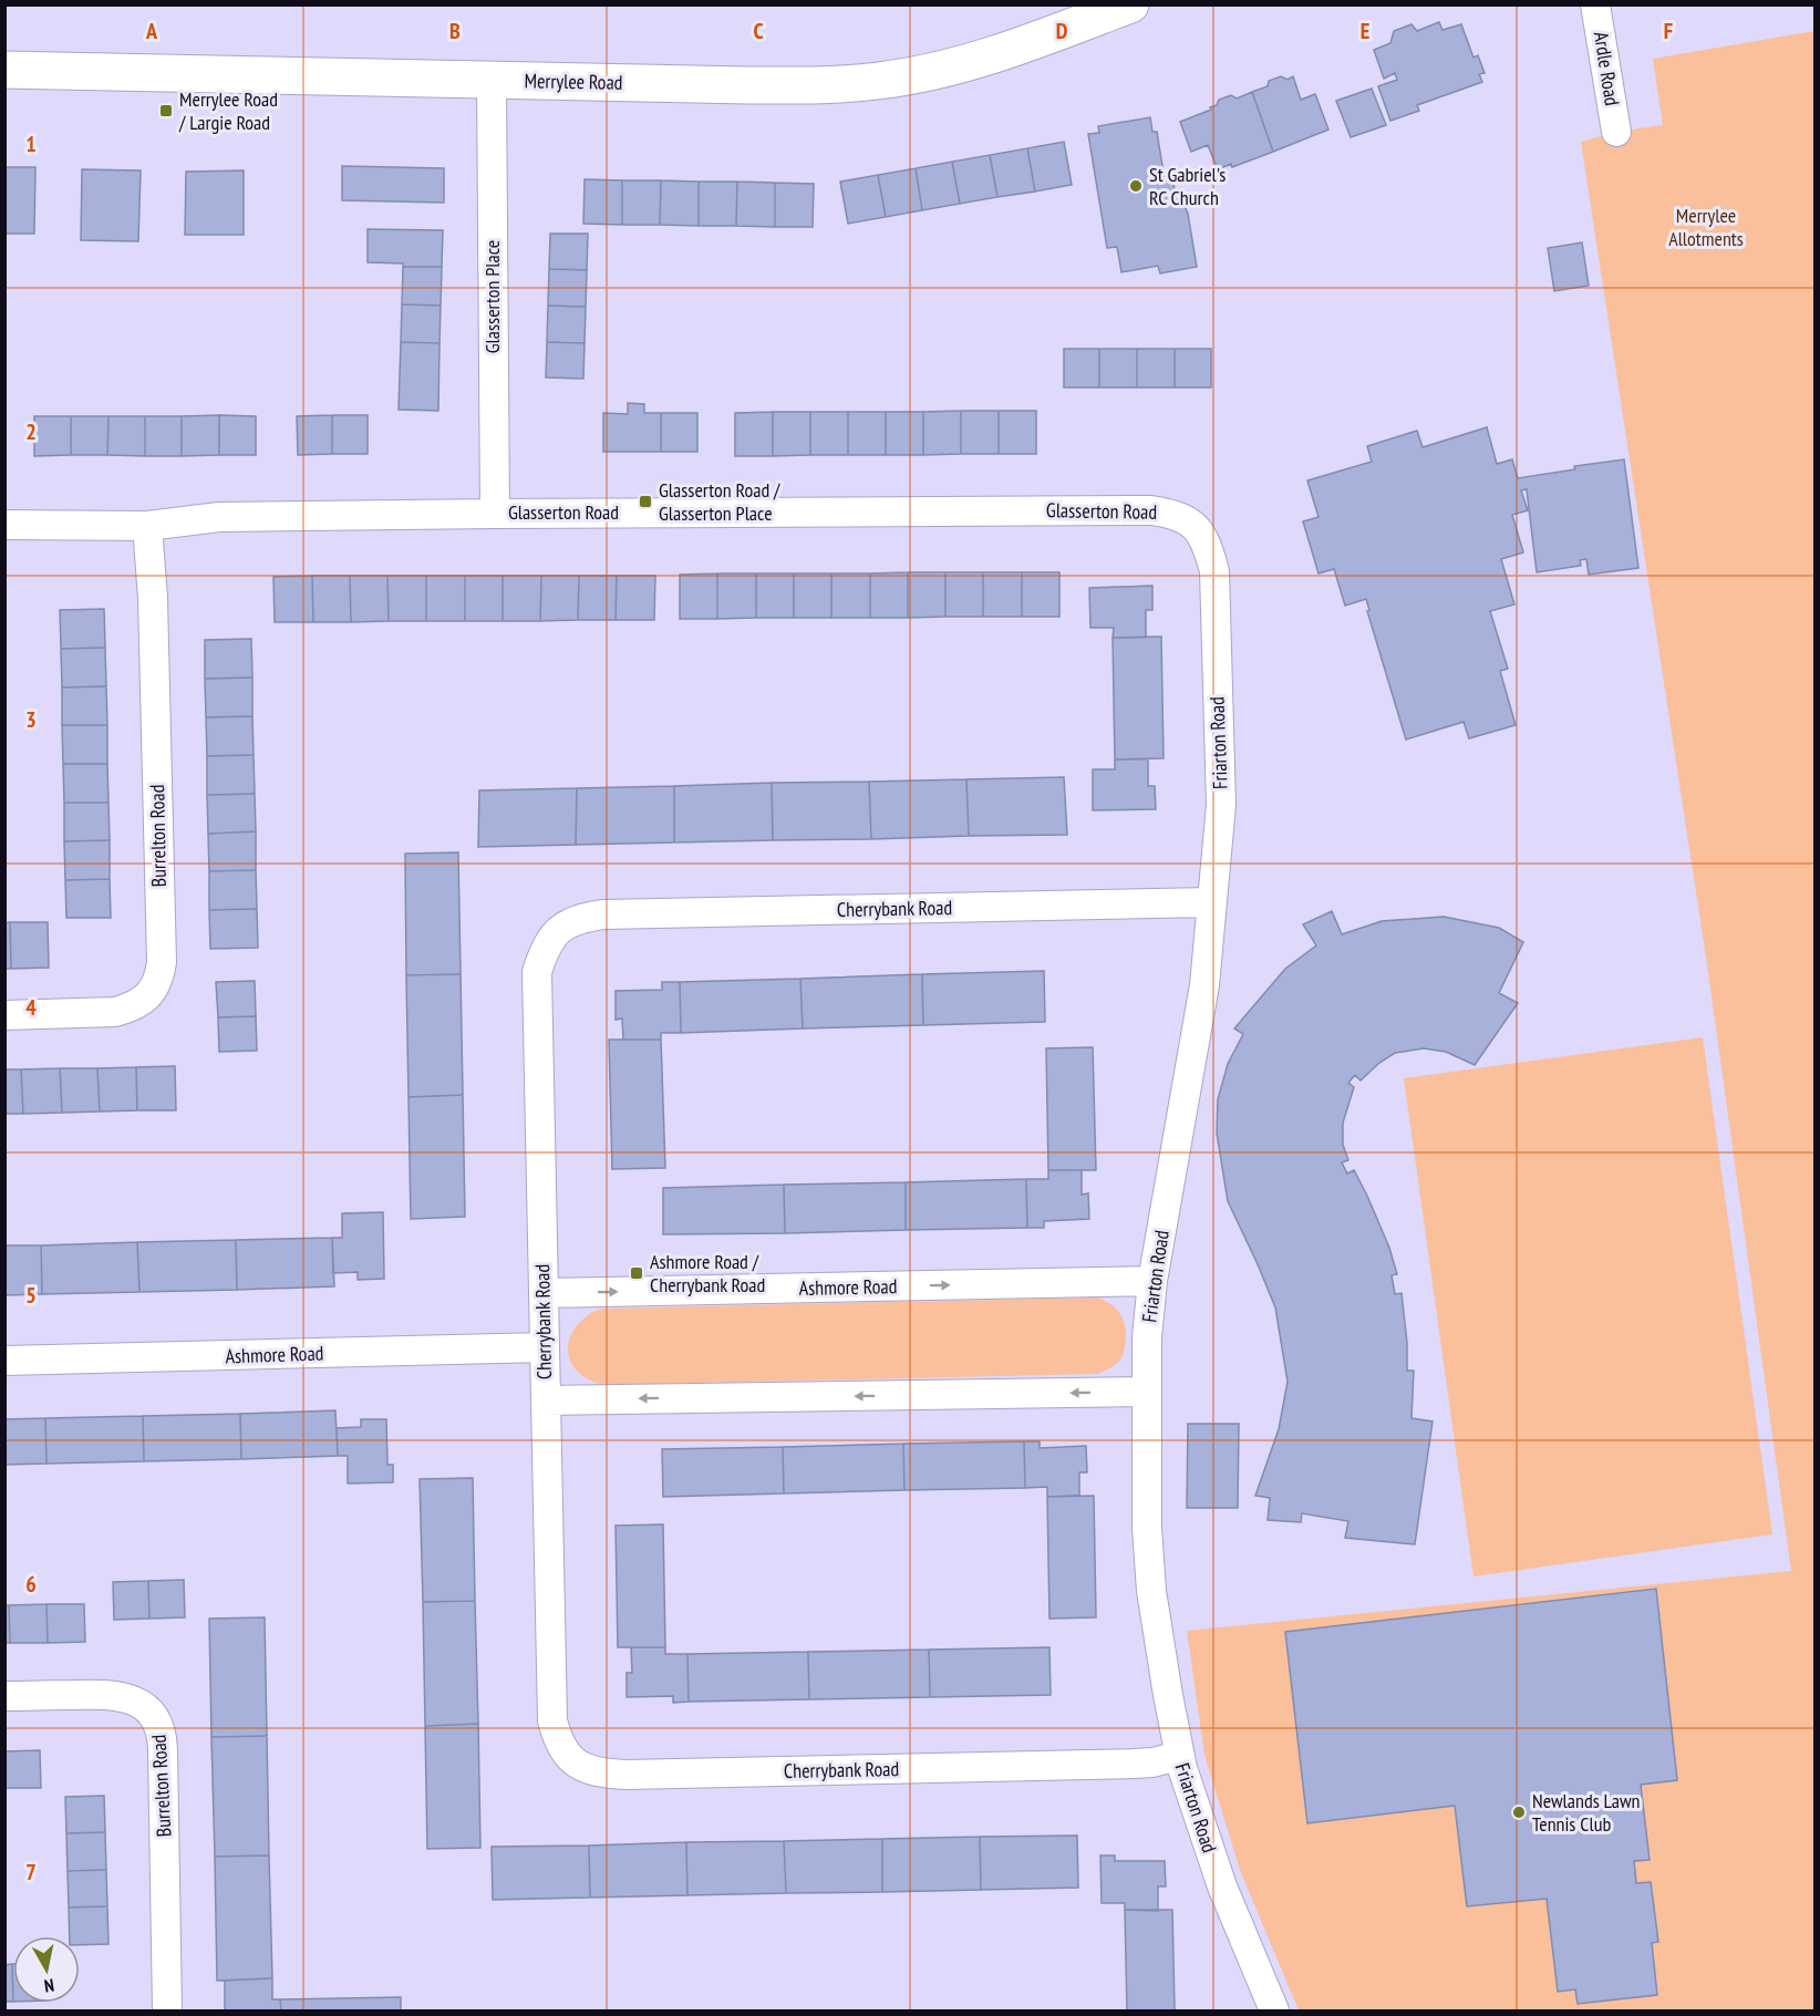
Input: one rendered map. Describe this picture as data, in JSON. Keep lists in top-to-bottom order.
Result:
{
  "streets": {
    "main road": ["Merrylee Road"],
    "street": [
      "Ardle Road",
      "Glasserton Place",
      "Glasserton Road",
      "Friarton Road",
      "Burrelton Road",
      "Cherrybank Road",
      "Ashmore Road"
    ]
  },
  "crossings": [
    ["Merrylee Road", "Glasserton Place"],
    ["Glasserton Place", "Glasserton Road"],
    ["Glasserton Road", "Friarton Road"],
    ["Glasserton Road", "Burrelton Road"],
    ["Friarton Road", "Cherrybank Road"],
    ["Friarton Road", "Ashmore Road"],
    ["Cherrybank Road", "Ashmore Road"]
  ],
  "parks": ["Merrylee Allotments"],
  "places": {
    "transit": ["Merrylee Road / Largie Road", "Glasserton Road / Glasserton Place", "Ashmore Road / Cherrybank Road"],
    "other": ["St Gabriel's RC Church", "Newlands Lawn Tennis Club"]
  },
  "north": "bottom",
  "grid": {
    "columns": [
      "A",
      "B",
      "C",
      "D",
      "E",
      "F"
    ],
    "rows": [
      "1",
      "2",
      "3",
      "4",
      "5",
      "6",
      "7"
    ]
  }
}
